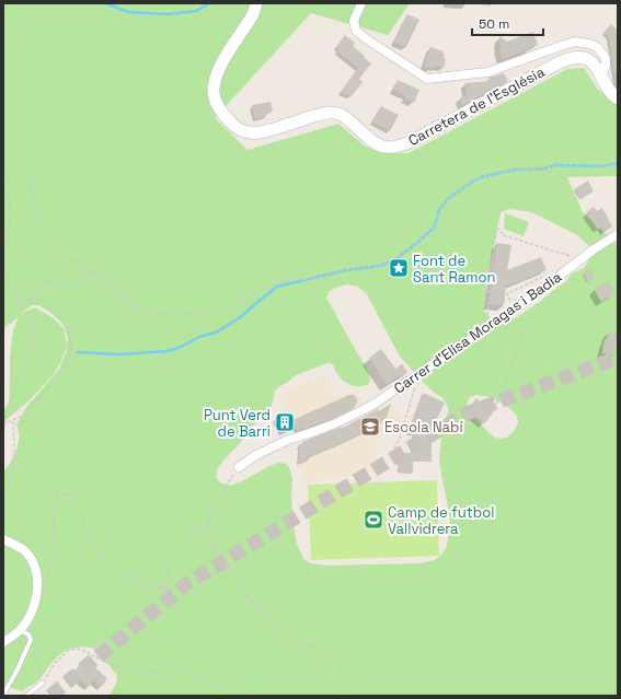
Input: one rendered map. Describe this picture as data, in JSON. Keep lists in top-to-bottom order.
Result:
{
  "streets": {
    "main road": ["Carretera de l'Església"],
    "street": ["Carrer d'Elisa Moragas i Badia"]
  },
  "places": {
    "place": ["Font de Sant Ramon"],
    "building": ["Punt Verd de Barri"],
    "school or university": ["Escola Nabí"],
    "sports": ["Camp de futbol Vallvidrera"]
  },
  "scale_bar": "50 m"
}
